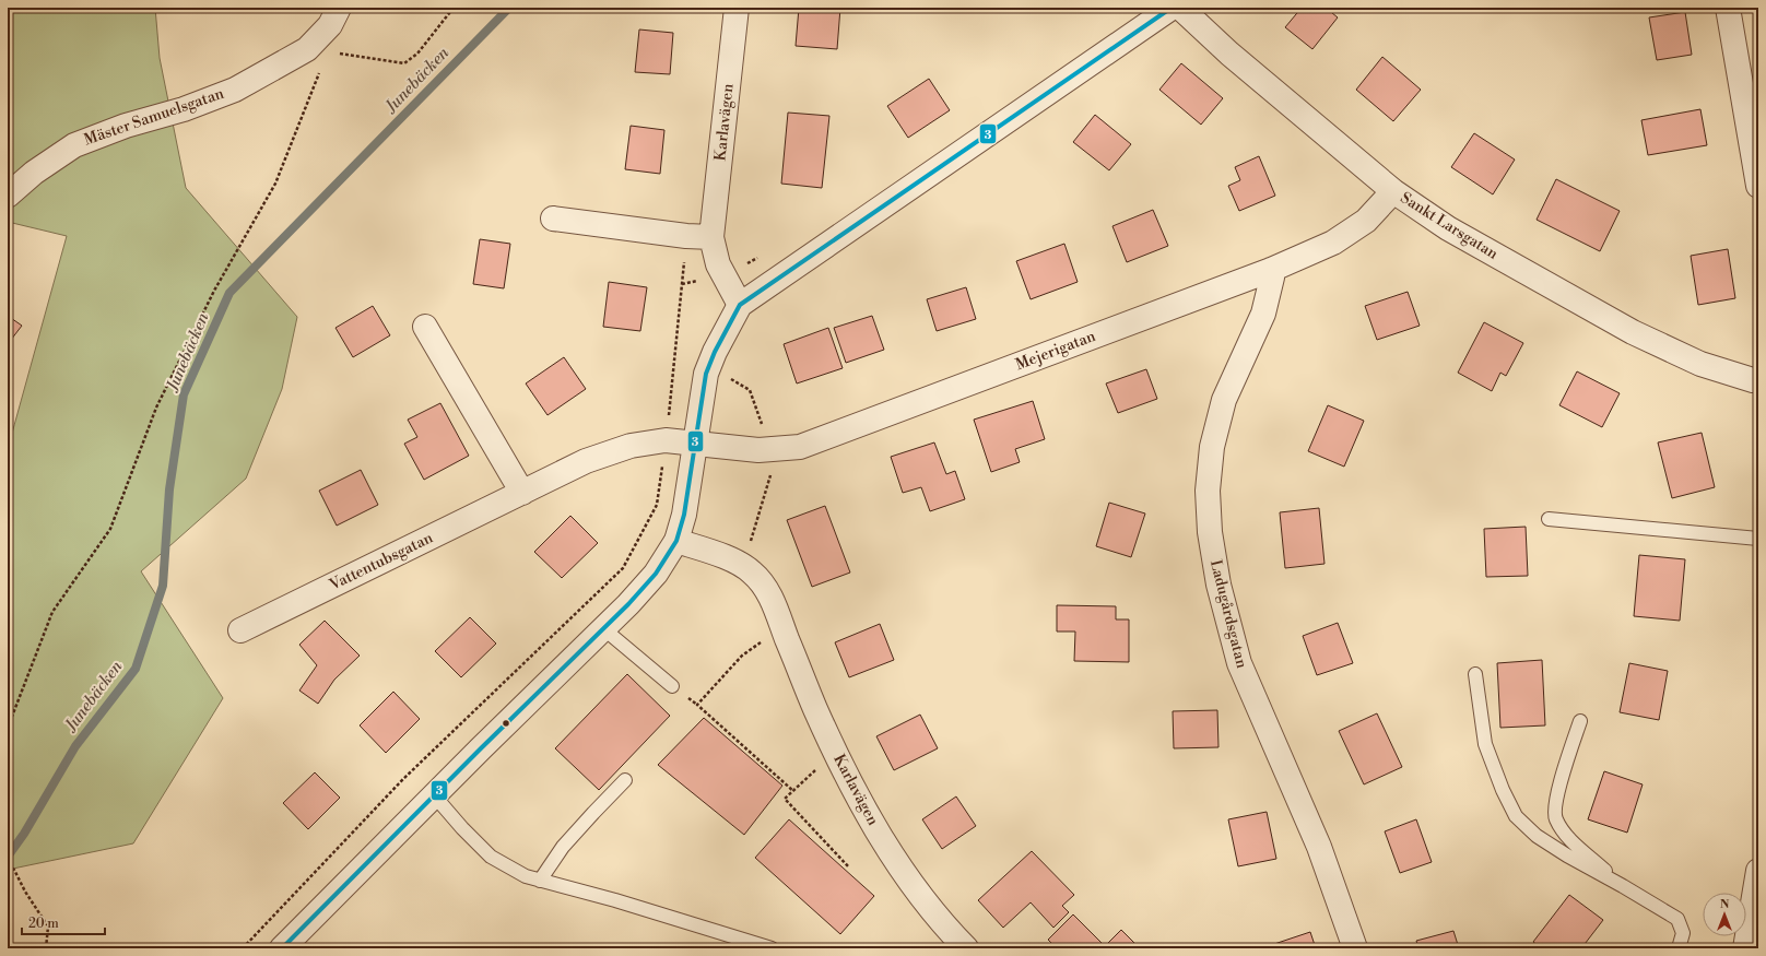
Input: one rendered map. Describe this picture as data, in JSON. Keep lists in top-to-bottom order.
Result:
{
  "streets": {
    "street": [
      "Mäster Samuelsgatan",
      "Karlavägen",
      "Sankt Larsgatan",
      "Mejerigatan",
      "Vattentubsgatan",
      "Ladugårdsgatan"
    ]
  },
  "crossings": [
    ["Sankt Larsgatan", "Mejerigatan"],
    ["Mejerigatan", "Vattentubsgatan"],
    ["Mejerigatan", "Ladugårdsgatan"]
  ],
  "water": ["Junebäcken"],
  "lines": ["transit line 3"],
  "scale_bar": "20 m",
  "north": "top"
}
